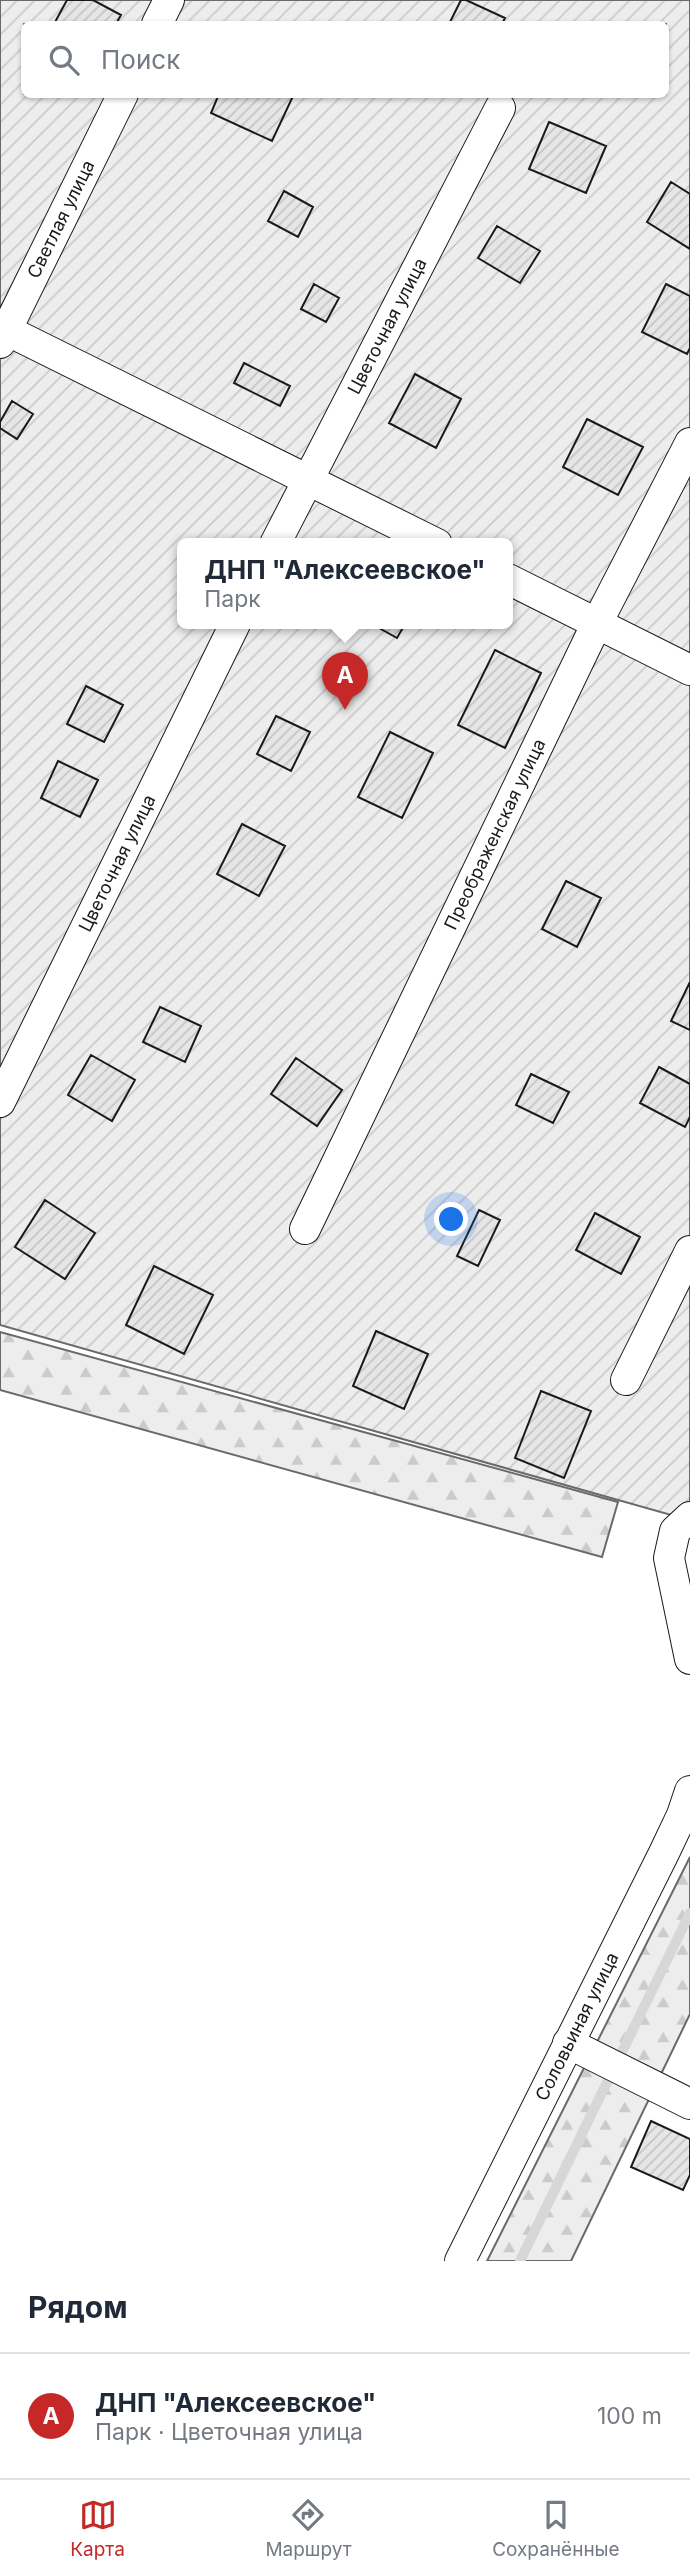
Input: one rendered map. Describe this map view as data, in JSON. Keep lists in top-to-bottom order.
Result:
{
  "streets": {
    "street": [
      "Светлая улица",
      "Цветочная улица",
      "Преображенская улица",
      "Соловьиная улица"
    ]
  },
  "page": {
    "search": "Поиск",
    "popup": ["ДНП \"Алексеевское\"", "Парк"],
    "pins": "A",
    "heading": "Рядом",
    "list": [
      {
        "mark": "A",
        "name": "ДНП \"Алексеевское\"",
        "note": "Парк · Цветочная улица",
        "value": "100 m"
      }
    ],
    "nav": ["Карта", "Маршрут", "Сохранённые"]
  }
}
